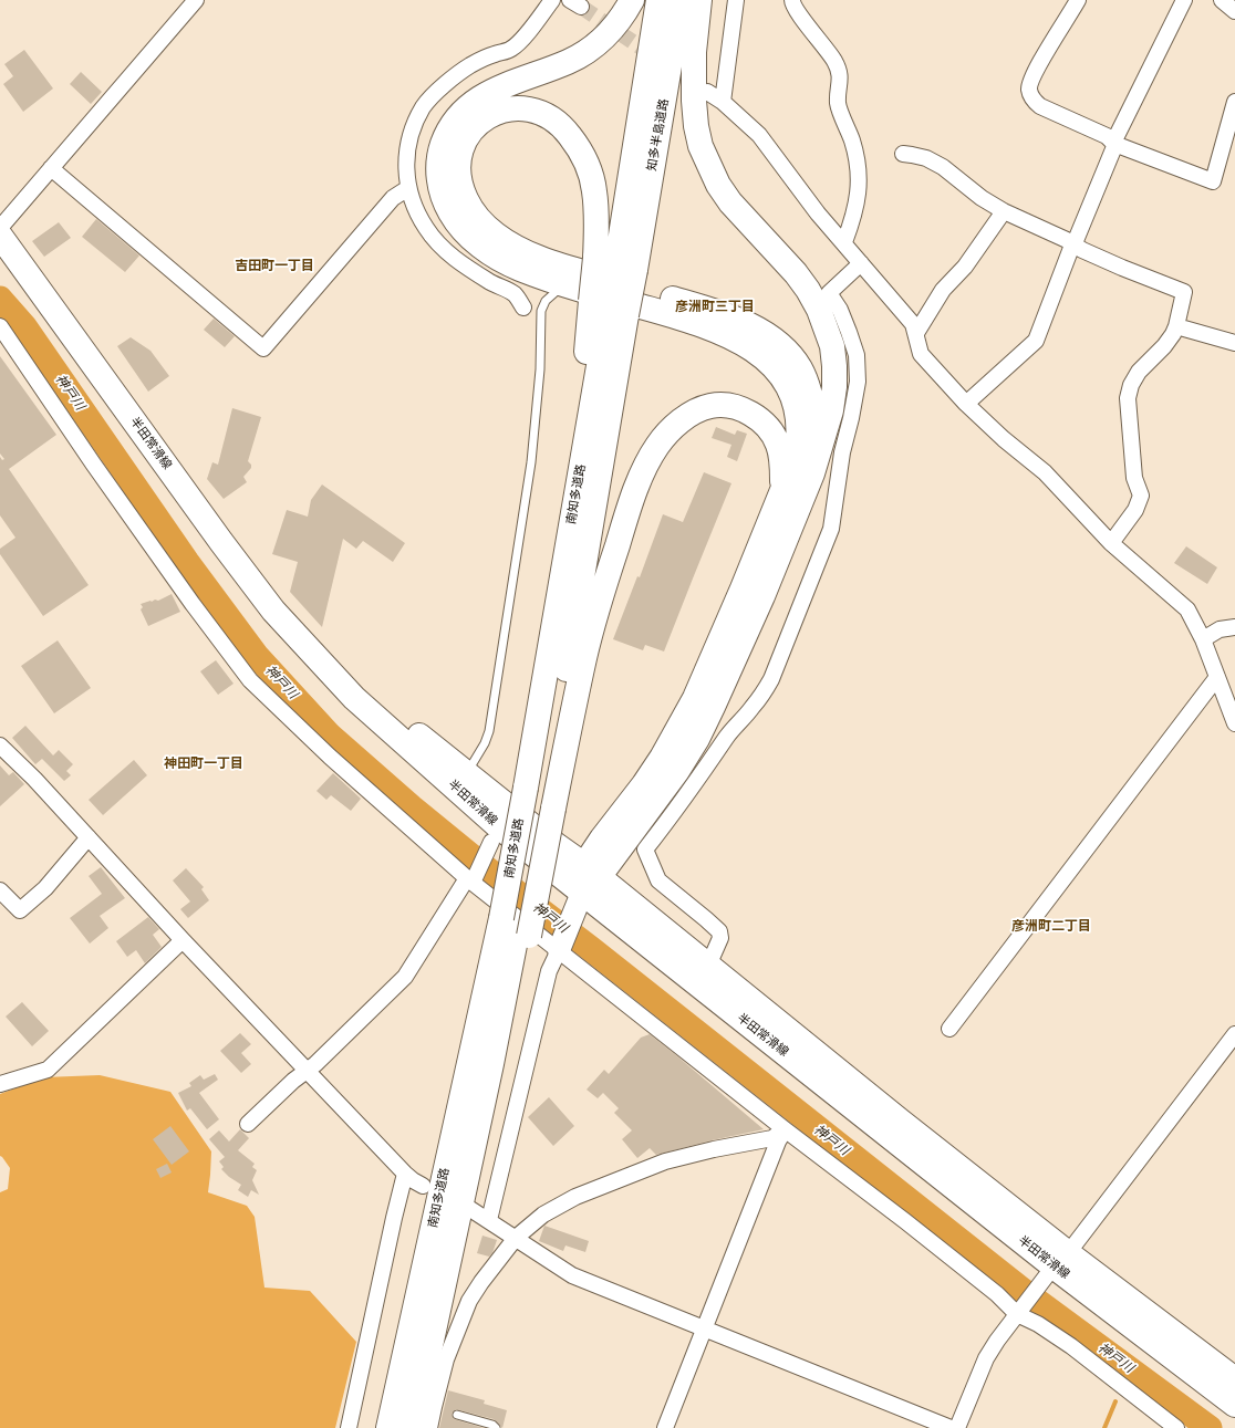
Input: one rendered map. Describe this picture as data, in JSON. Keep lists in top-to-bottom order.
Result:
{
  "streets": {
    "main road": ["知多半島道路", "半田常滑線", "南知多道路"]
  },
  "crossings": [
    ["知多半島道路", "南知多道路"]
  ],
  "districts": [
    "吉田町一丁目",
    "彦洲町三丁目",
    "神田町一丁目",
    "彦洲町二丁目"
  ],
  "water": ["神戸川"]
}
